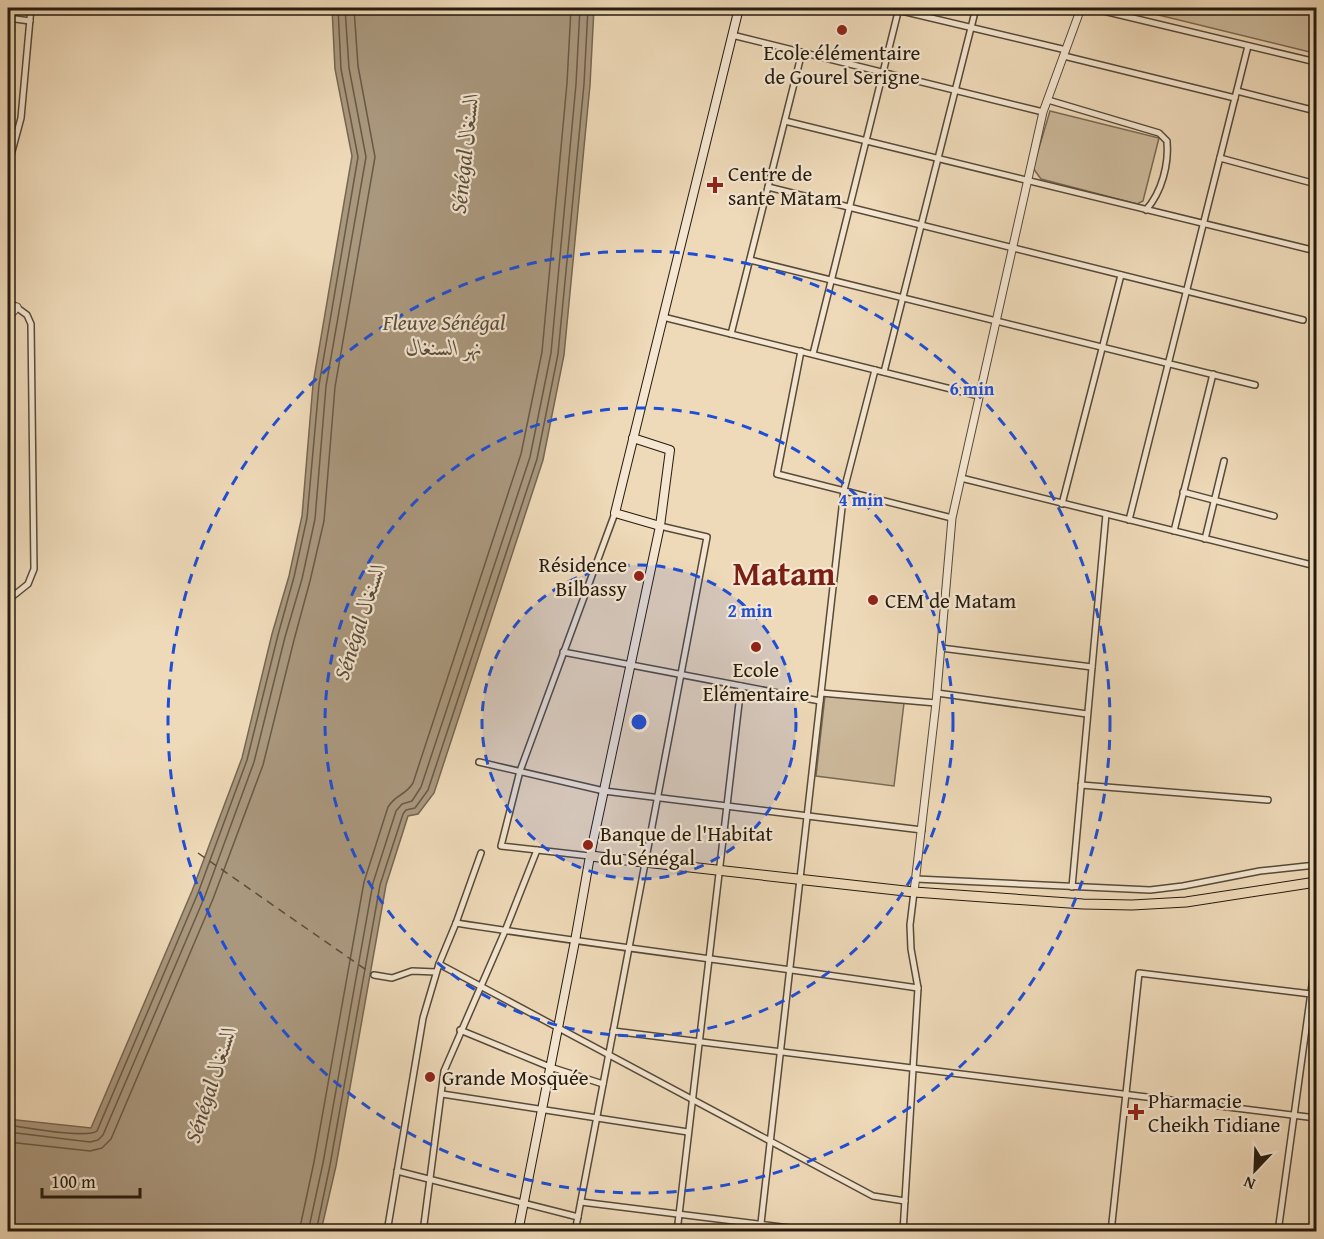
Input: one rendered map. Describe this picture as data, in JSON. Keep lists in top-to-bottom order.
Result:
{
  "districts": ["Matam"],
  "water": ["Sénégal السنغال", "Fleuve Sénégal نهر السنغال"],
  "places": {
    "other": [
      "Ecole élémentaire de Gourel Serigne",
      "Résidence Bilbassy",
      "CEM de Matam",
      "Ecole Elémentaire",
      "Banque de l'Habitat du Sénégal",
      "Grande Mosquée"
    ],
    "health": ["Centre de sante Matam", "Pharmacie Cheikh Tidiane"]
  },
  "scale_bar": "100 m",
  "north": "bottom left",
  "rings": ["6 min", "4 min", "2 min"]
}
